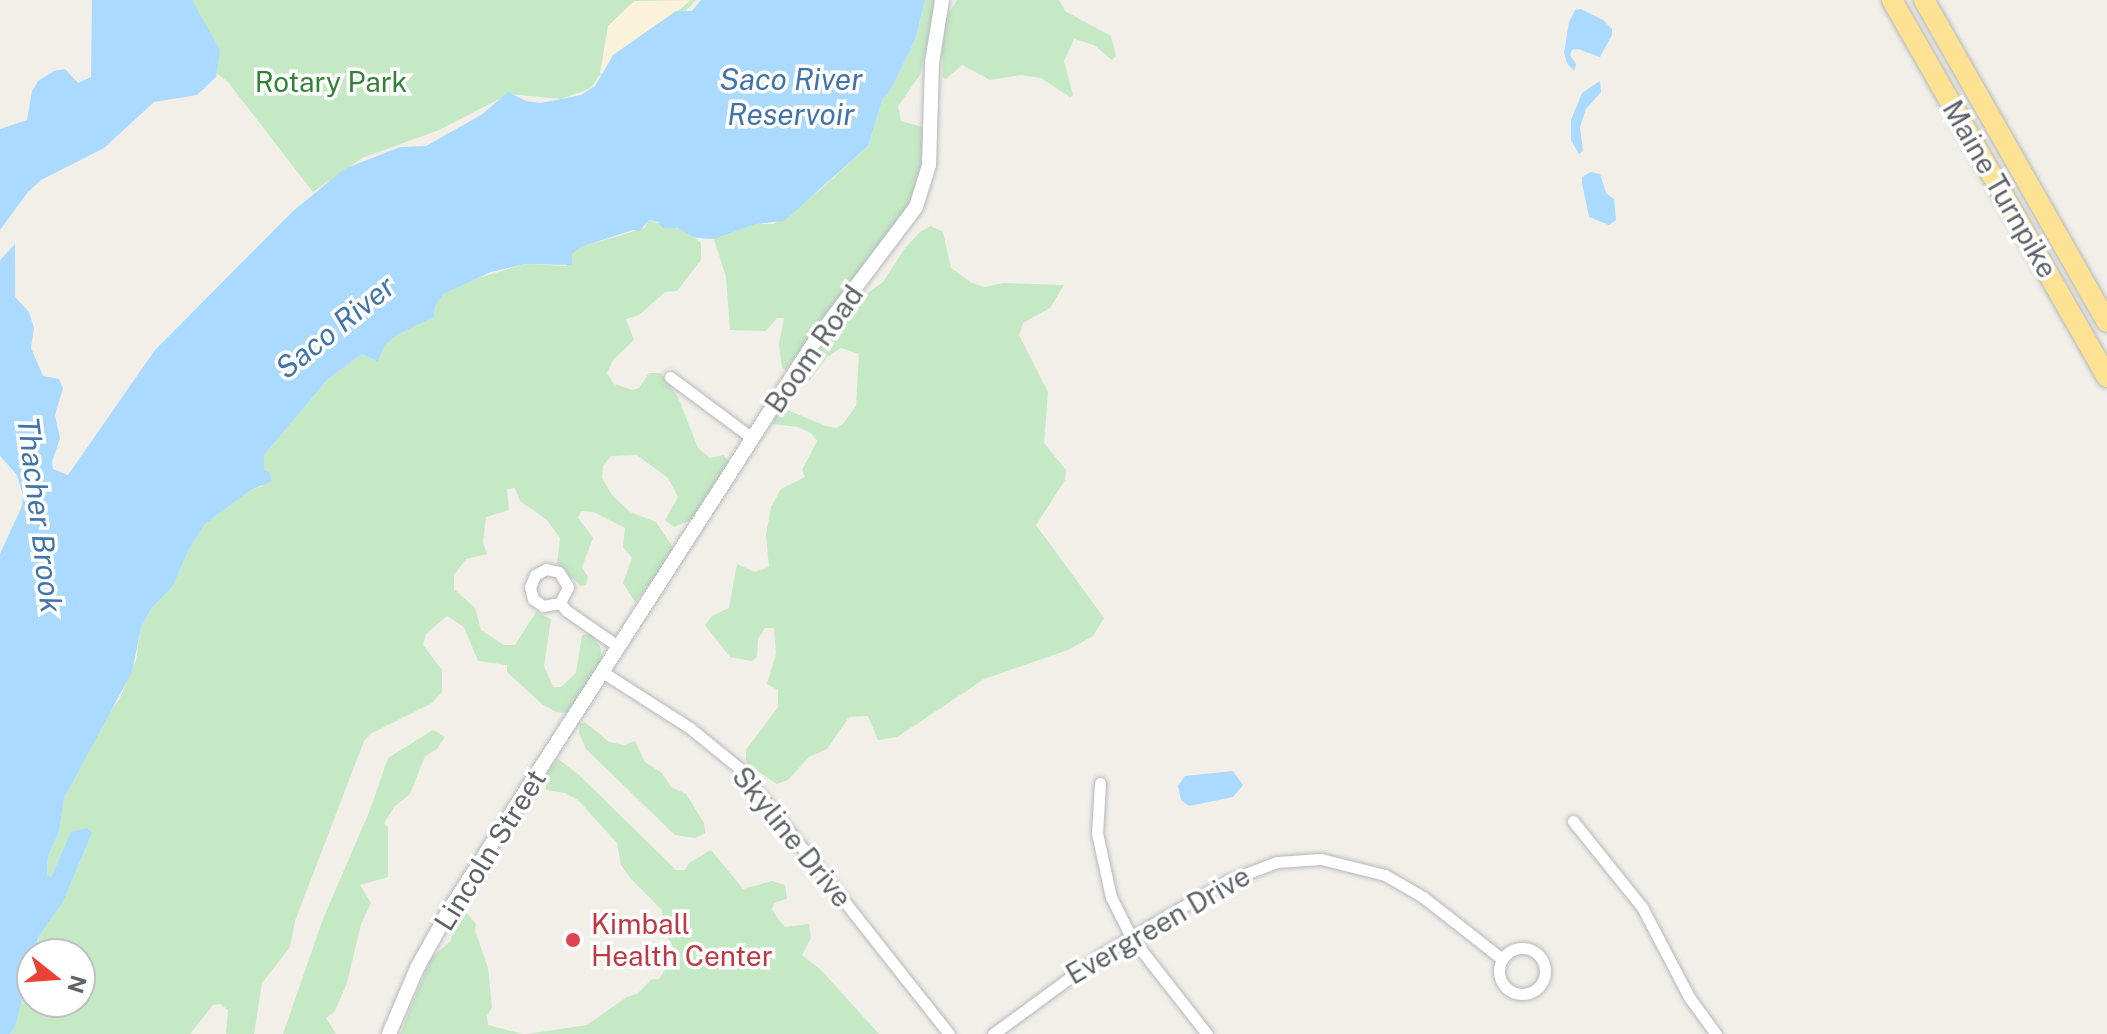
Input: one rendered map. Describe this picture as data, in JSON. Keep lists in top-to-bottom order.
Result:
{
  "streets": {
    "highway": ["Maine Turnpike"],
    "street": [
      "Boom Road",
      "Skyline Drive",
      "Lincoln Street",
      "Evergreen Drive"
    ]
  },
  "crossings": [
    ["Boom Road", "Skyline Drive"],
    ["Boom Road", "Lincoln Street"],
    ["Skyline Drive", "Lincoln Street"]
  ],
  "water": ["Saco River Reservoir", "Saco River", "Thacher Brook"],
  "parks": ["Rotary Park"],
  "places": ["Kimball Health Center"],
  "north": "right"
}
